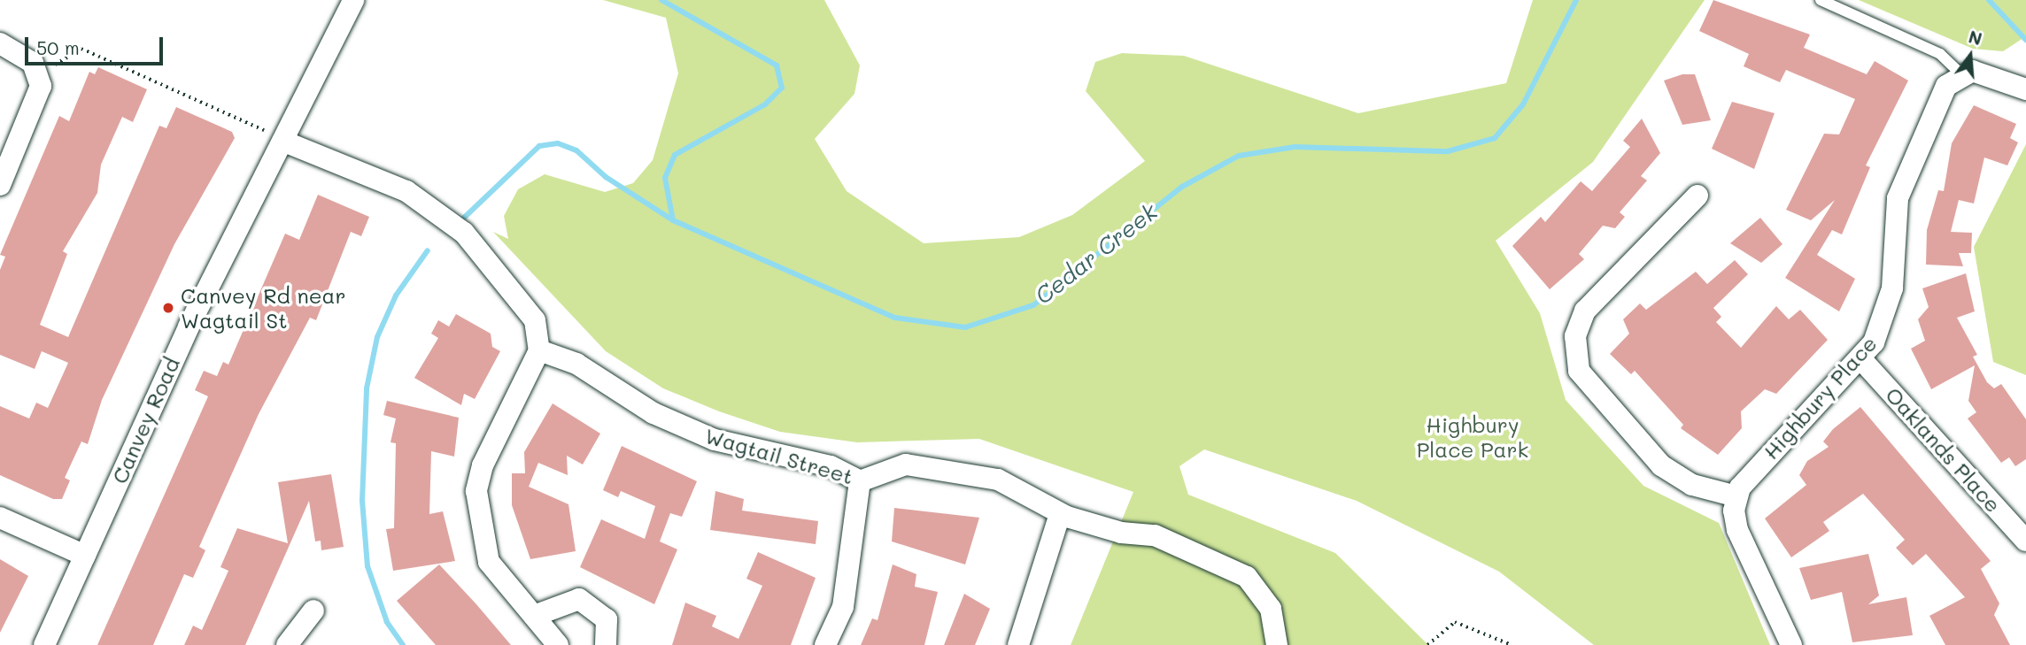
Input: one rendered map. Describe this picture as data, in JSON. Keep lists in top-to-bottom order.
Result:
{
  "streets": {
    "street": [
      "Highbury Place",
      "Canvey Road",
      "Oaklands Place",
      "Wagtail Street"
    ]
  },
  "crossings": [
    ["Highbury Place", "Oaklands Place"]
  ],
  "water": ["Cedar Creek"],
  "parks": ["Highbury Place Park"],
  "places": ["Canvey Rd near Wagtail St"],
  "scale_bar": "50 m",
  "north": "top"
}
